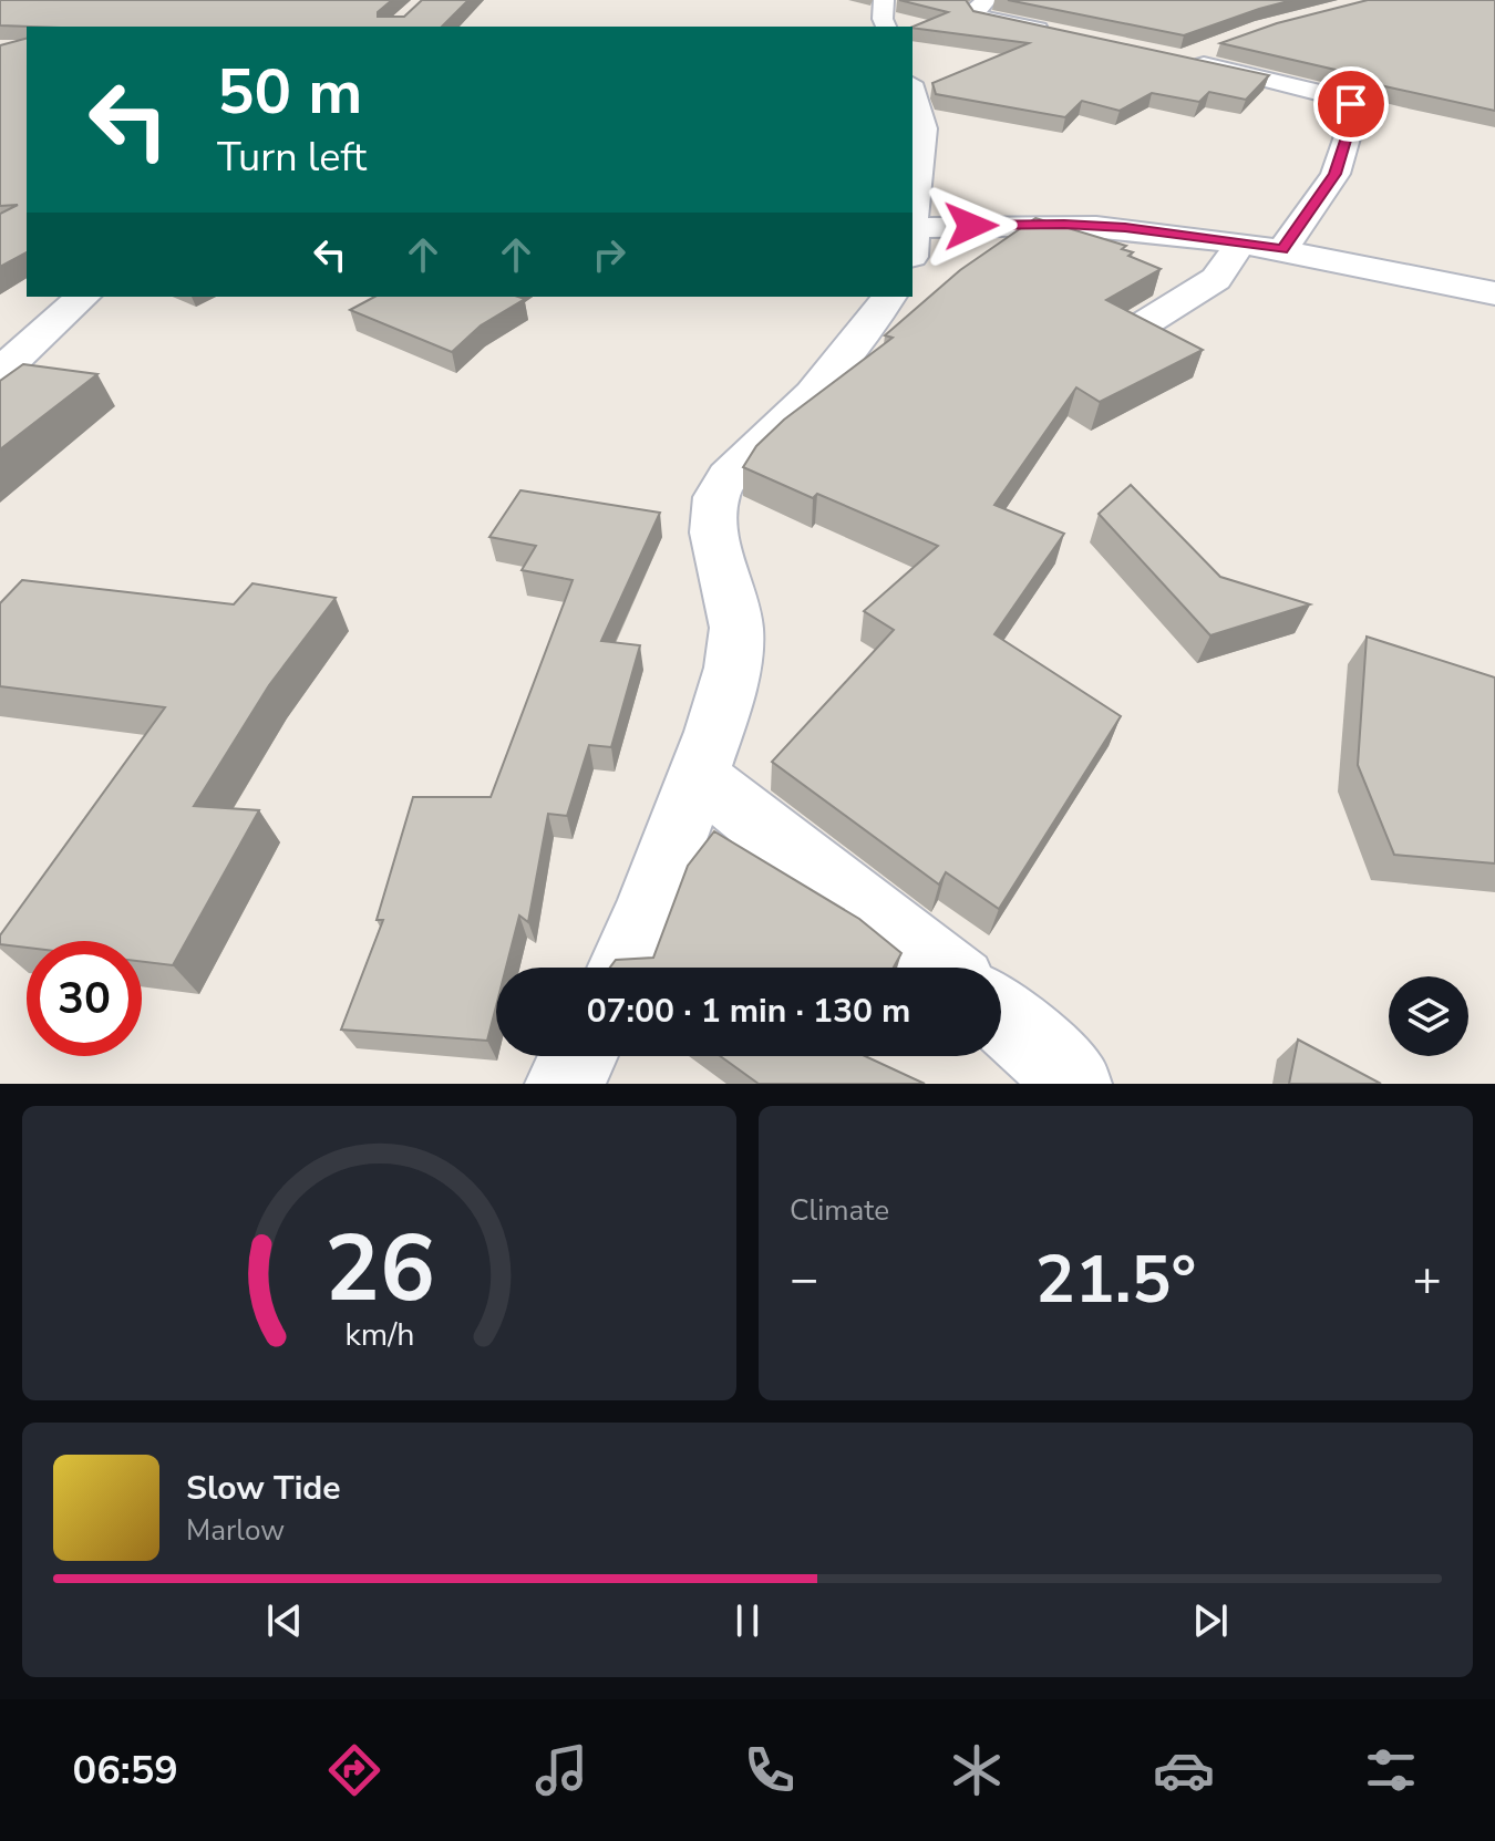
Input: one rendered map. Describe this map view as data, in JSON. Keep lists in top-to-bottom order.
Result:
{
  "page": {
    "turn": ["50 m", "Turn left"],
    "limit": "30",
    "trip": "07:00 · 1 min · 130 m",
    "tile": "Climate",
    "heat": ["−", "21.5°", "+"],
    "song": ["Slow Tide", "Marlow"],
    "tabs": "06:59",
    "gauge": ["26", "km/h"]
  }
}
